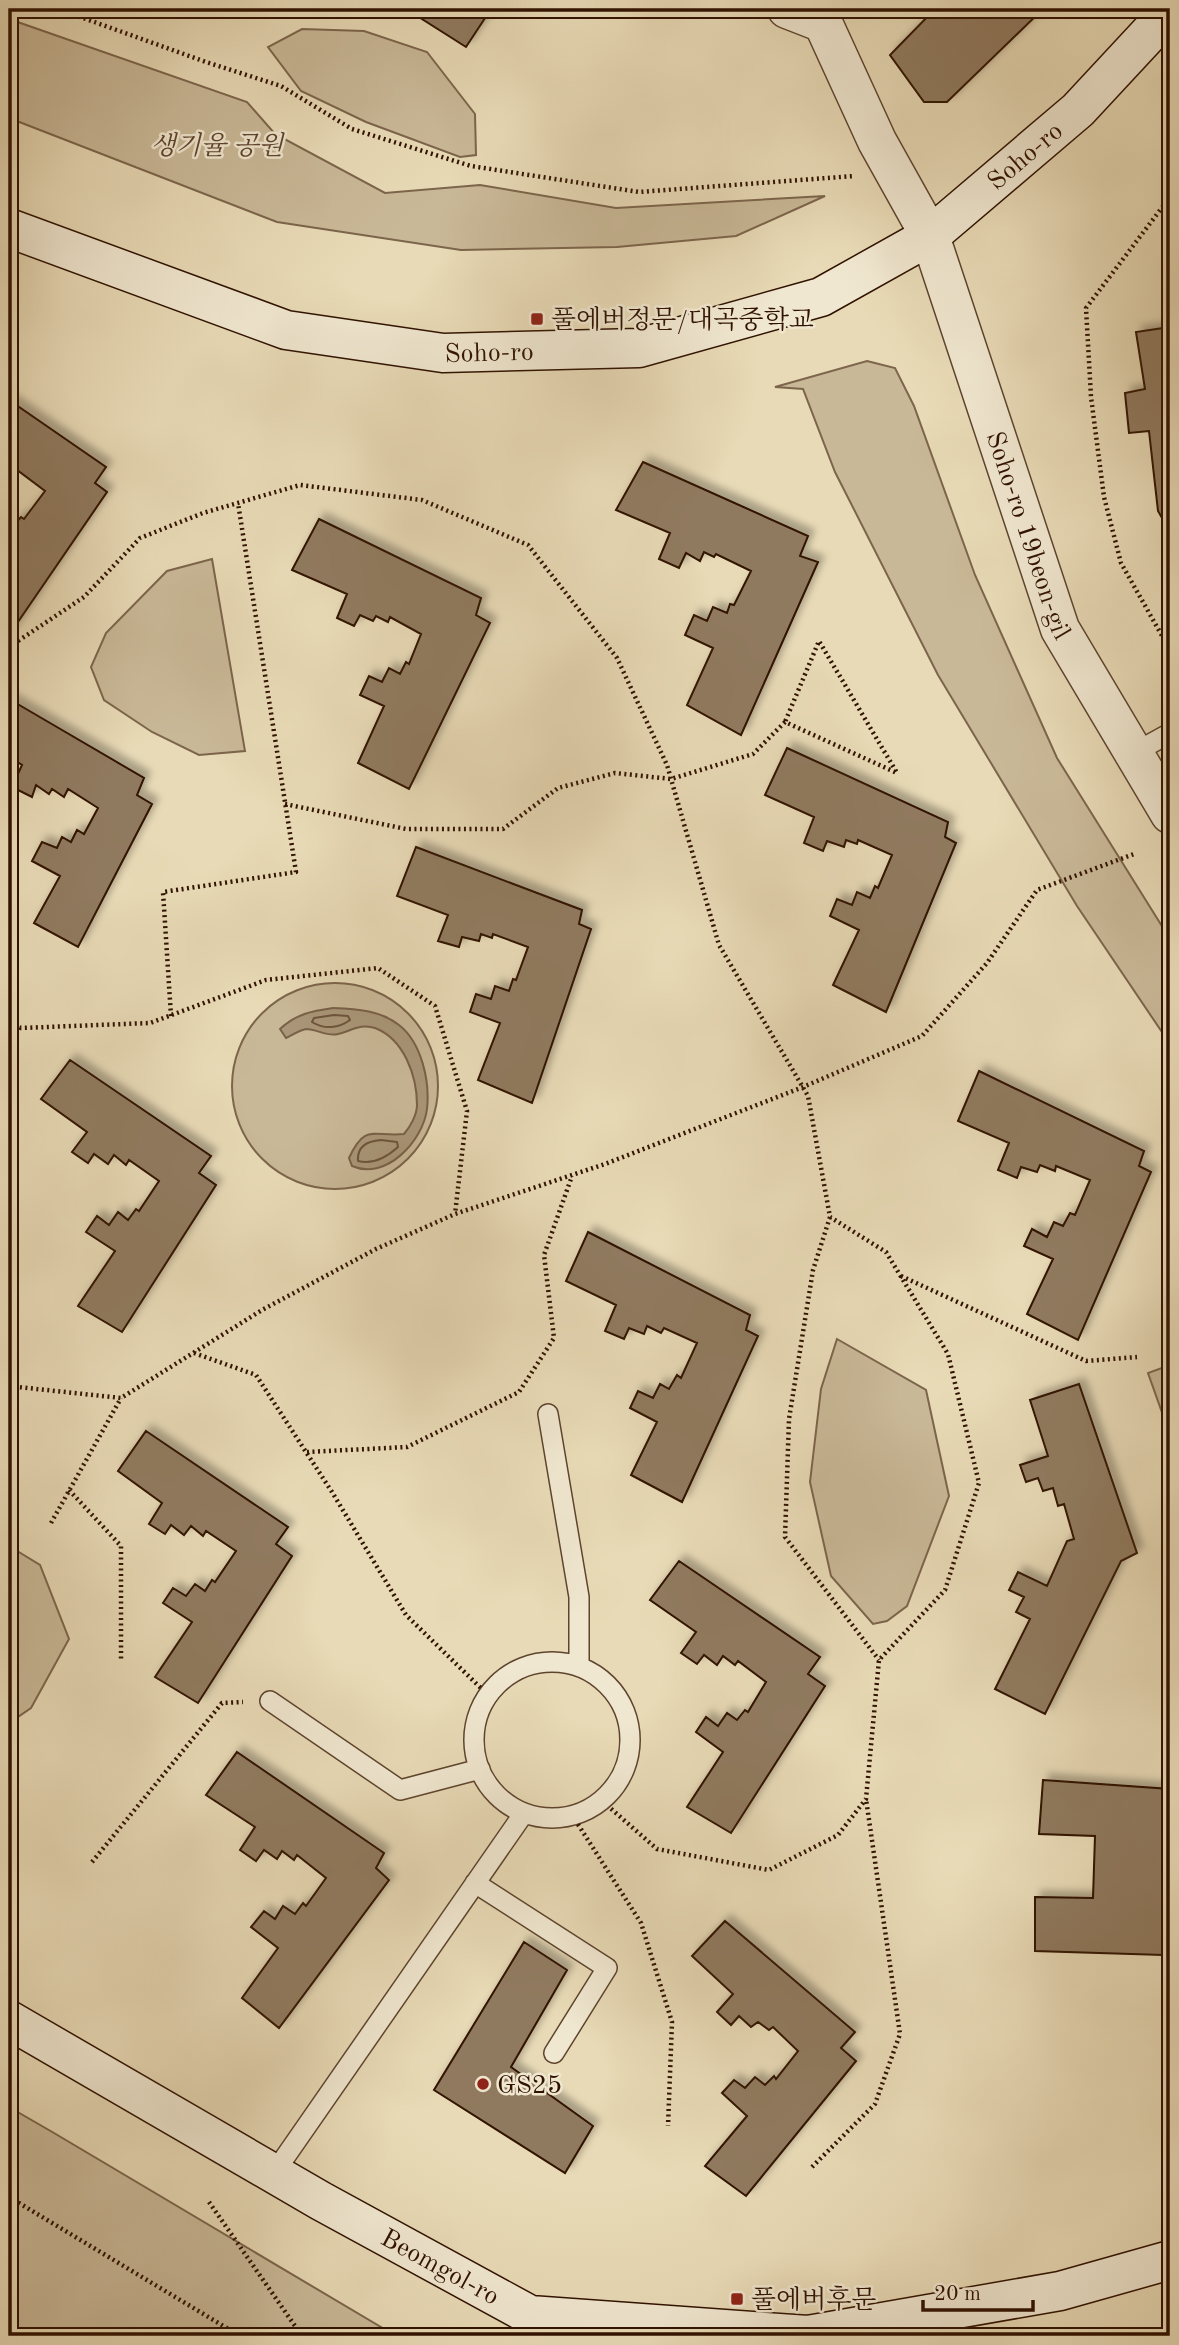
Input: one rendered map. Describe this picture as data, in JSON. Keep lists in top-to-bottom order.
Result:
{
  "streets": {
    "street": ["Soho-ro", "Soho-ro 19beon-gil", "Beomgol-ro"]
  },
  "crossings": [
    ["Soho-ro", "Soho-ro 19beon-gil"]
  ],
  "parks": ["생기율 공원"],
  "places": {
    "transit": ["풀에버정문/대곡중학교", "풀에버후문"],
    "other": ["GS25"]
  },
  "scale_bar": "20 m"
}
